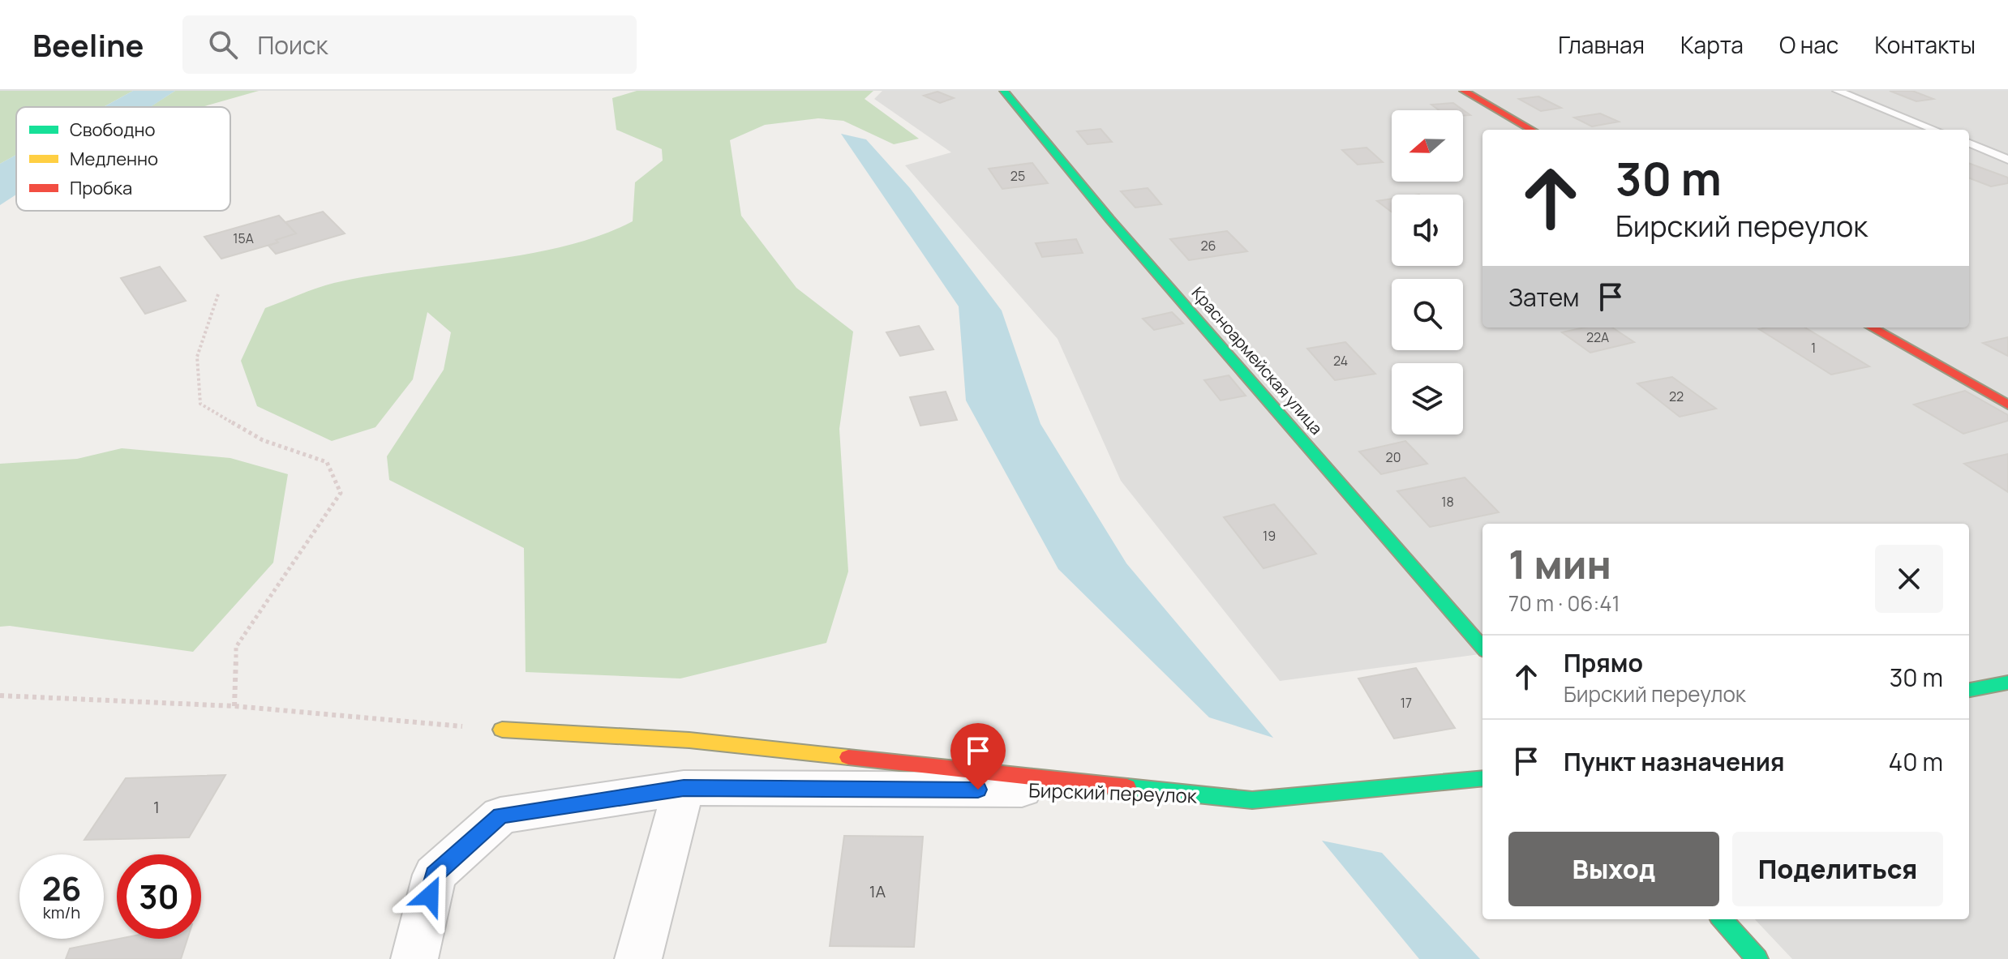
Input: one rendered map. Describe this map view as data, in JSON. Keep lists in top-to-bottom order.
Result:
{
  "streets": {
    "street": ["Красноармейская улица", "Бирский переулок"]
  },
  "house_numbers": [
    "25",
    "15А",
    "26",
    "22А",
    "1",
    "24",
    "22",
    "20",
    "18",
    "19",
    "17",
    "1",
    "1А"
  ],
  "legend": ["Свободно", "Медленно", "Пробка"],
  "north": "left",
  "page": {
    "header": "Beeline",
    "search": "Поиск",
    "nav": [
      "Главная",
      "Карта",
      "О нас",
      "Контакты"
    ],
    "turn": ["30 m", "Бирский переулок"],
    "then": "Затем",
    "heading": ["1 мин", "70 m · 06:41"],
    "list": [
      {
        "name": "Прямо",
        "note": "Бирский переулок",
        "value": "30 m"
      },
      {
        "name": "Пункт назначения",
        "value": "40 m"
      }
    ],
    "buttons": ["Выход", "Поделиться"],
    "speed": "26 km/h",
    "limit": "30"
  }
}
